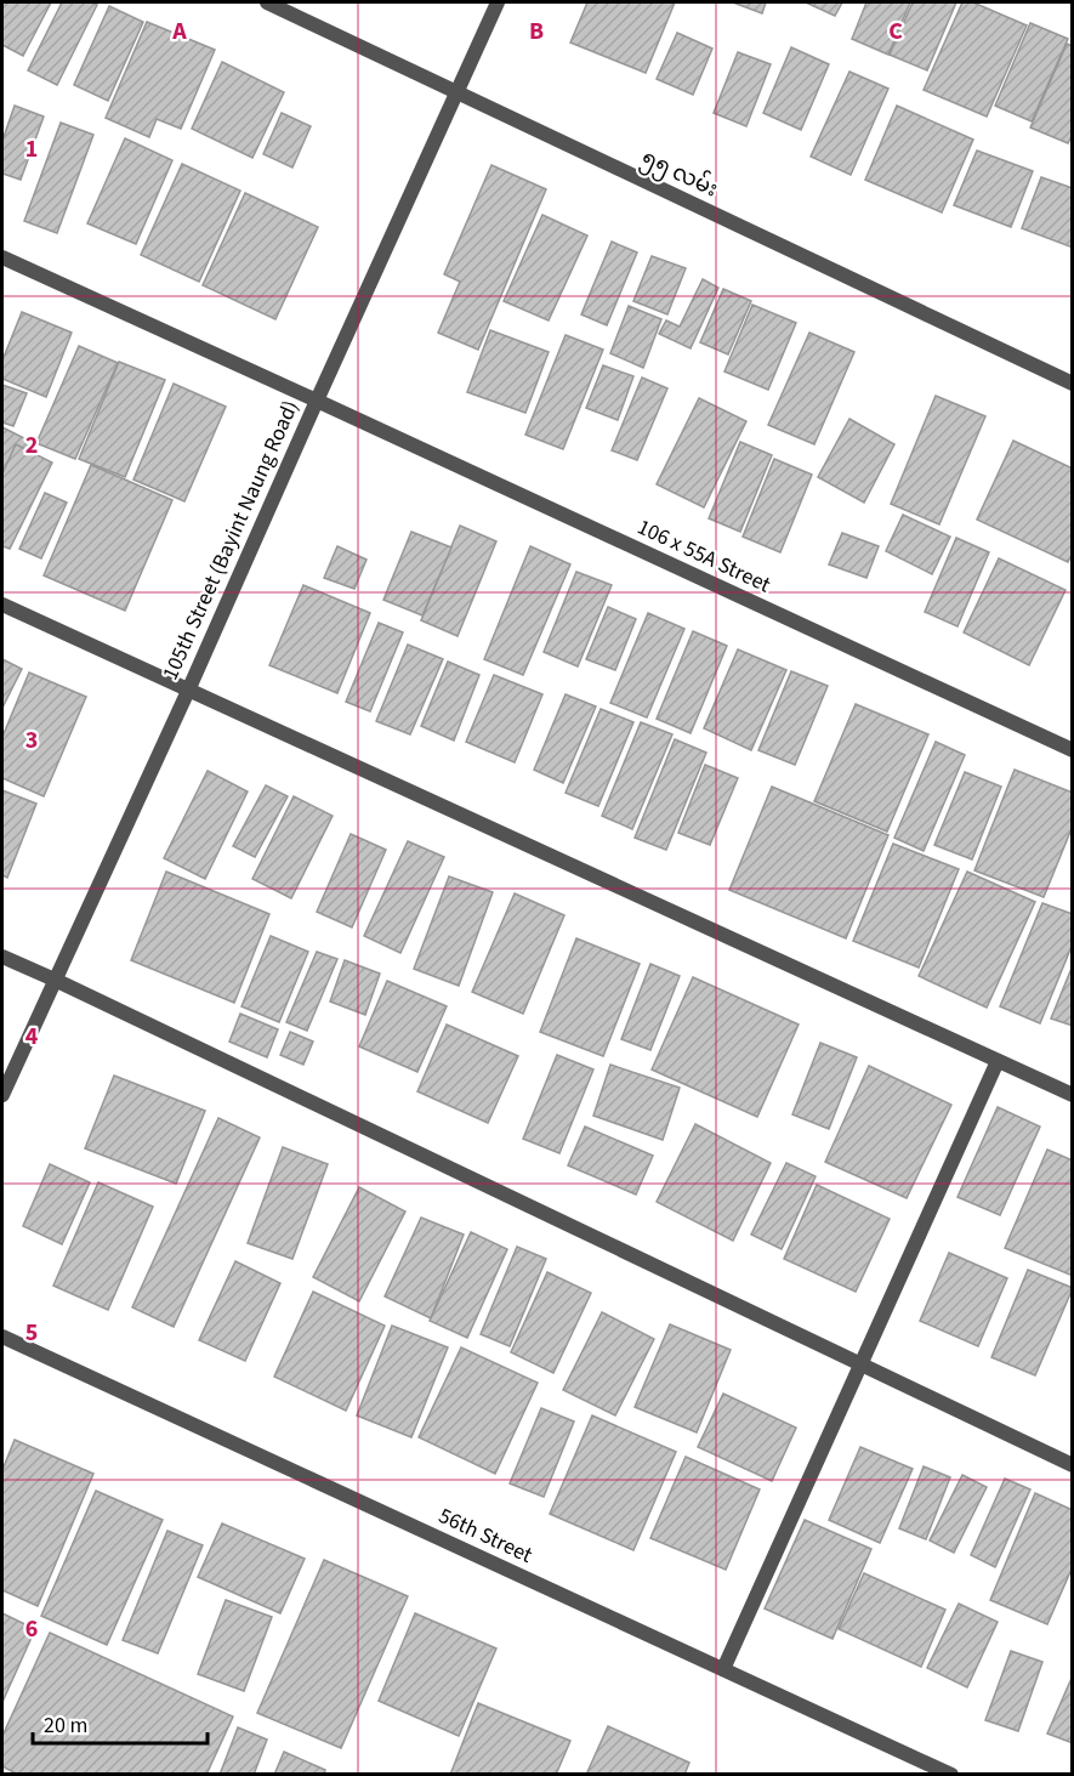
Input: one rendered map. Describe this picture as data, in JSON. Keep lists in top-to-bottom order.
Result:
{
  "streets": {
    "street": [
      "၅၅ လမ်း",
      "105th Street (Bayint Naung Road)",
      "106 x 55A Street",
      "56th Street"
    ]
  },
  "crossings": [
    ["၅၅ လမ်း", "105th Street (Bayint Naung Road)"],
    ["105th Street (Bayint Naung Road)", "106 x 55A Street"]
  ],
  "scale_bar": "20 m",
  "grid": {
    "columns": ["A", "B", "C"],
    "rows": [
      "1",
      "2",
      "3",
      "4",
      "5",
      "6"
    ]
  }
}
